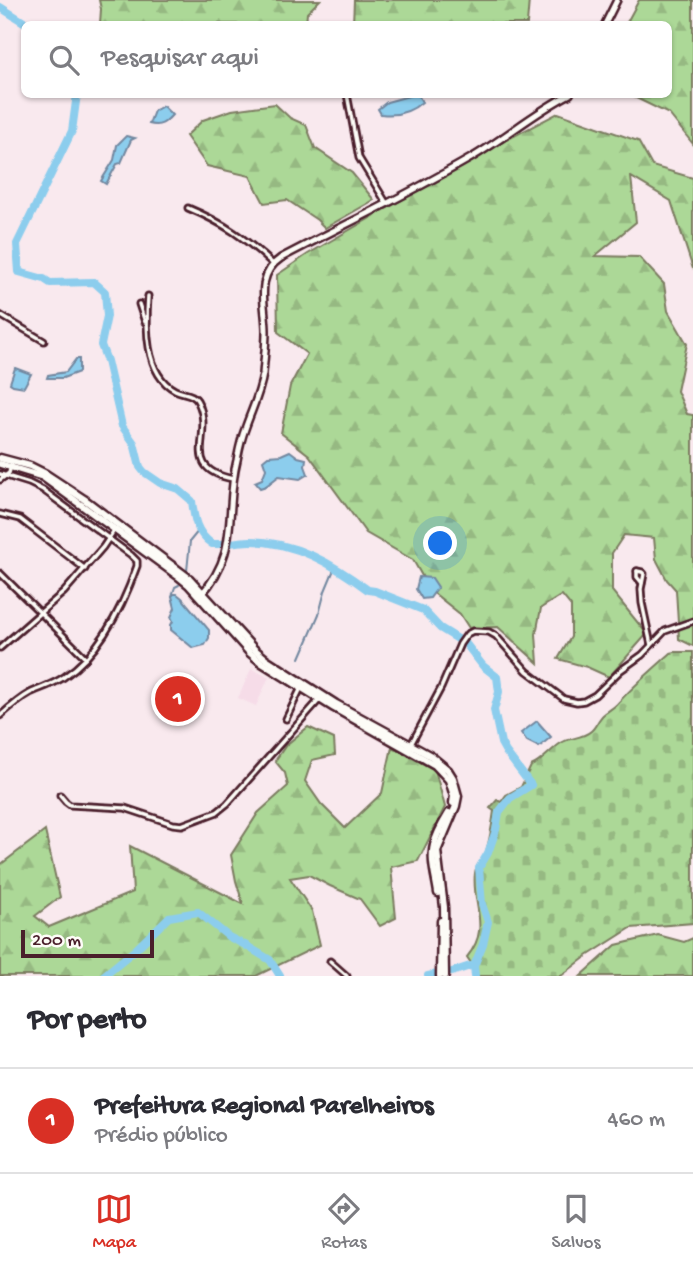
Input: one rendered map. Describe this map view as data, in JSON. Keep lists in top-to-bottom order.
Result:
{
  "scale_bar": "200 m",
  "page": {
    "search": "Pesquisar aqui",
    "pins": "1",
    "scale": "200 m",
    "heading": "Por perto",
    "list": [
      {
        "mark": "1",
        "name": "Prefeitura Regional Parelheiros",
        "note": "Prédio público",
        "value": "460 m"
      }
    ],
    "nav": ["Mapa", "Rotas", "Salvos"]
  }
}
